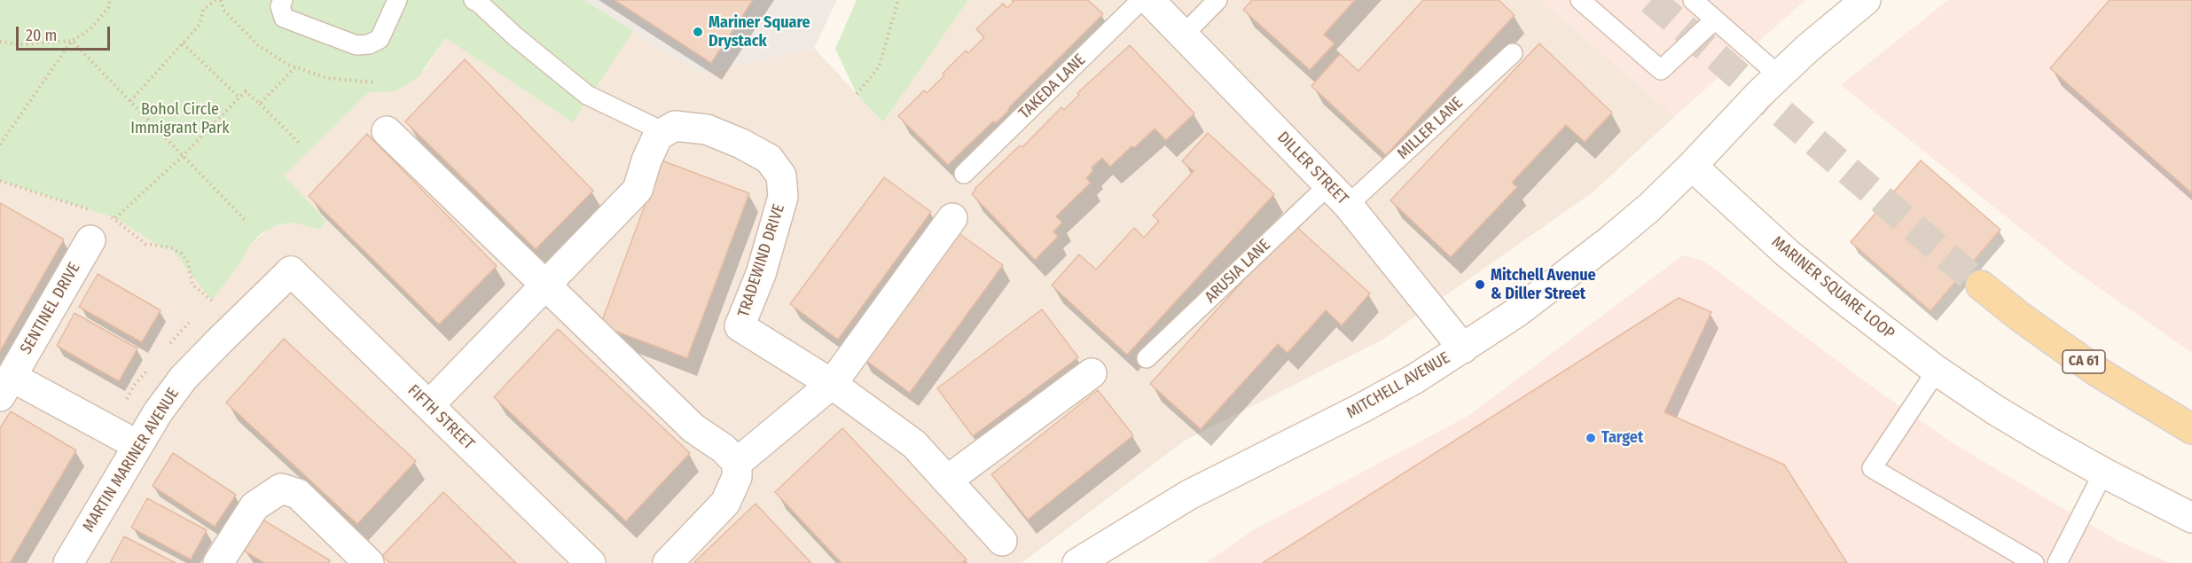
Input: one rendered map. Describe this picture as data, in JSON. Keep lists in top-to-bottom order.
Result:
{
  "streets": {
    "main road": ["CA 61"],
    "street": [
      "DILLER STREET",
      "TRADEWIND DRIVE",
      "MARINER SQUARE LOOP",
      "SENTINEL DRIVE",
      "MITCHELL AVENUE",
      "FIFTH STREET",
      "MARTIN MARINER AVENUE"
    ],
    "lane": ["TAKEDA LANE", "MILLER LANE", "ARUSIA LANE"]
  },
  "crossings": [
    ["MILLER LANE", "DILLER STREET"],
    ["MILLER LANE", "ARUSIA LANE"],
    ["DILLER STREET", "ARUSIA LANE"],
    ["DILLER STREET", "MITCHELL AVENUE"],
    ["MARINER SQUARE LOOP", "MITCHELL AVENUE"],
    ["SENTINEL DRIVE", "MARTIN MARINER AVENUE"],
    ["FIFTH STREET", "MARTIN MARINER AVENUE"]
  ],
  "parks": ["Bohol Circle Immigrant Park"],
  "places": ["Mariner Square Drystack", "Mitchell Avenue & Diller Street", "Target"],
  "scale_bar": "20 m"
}
